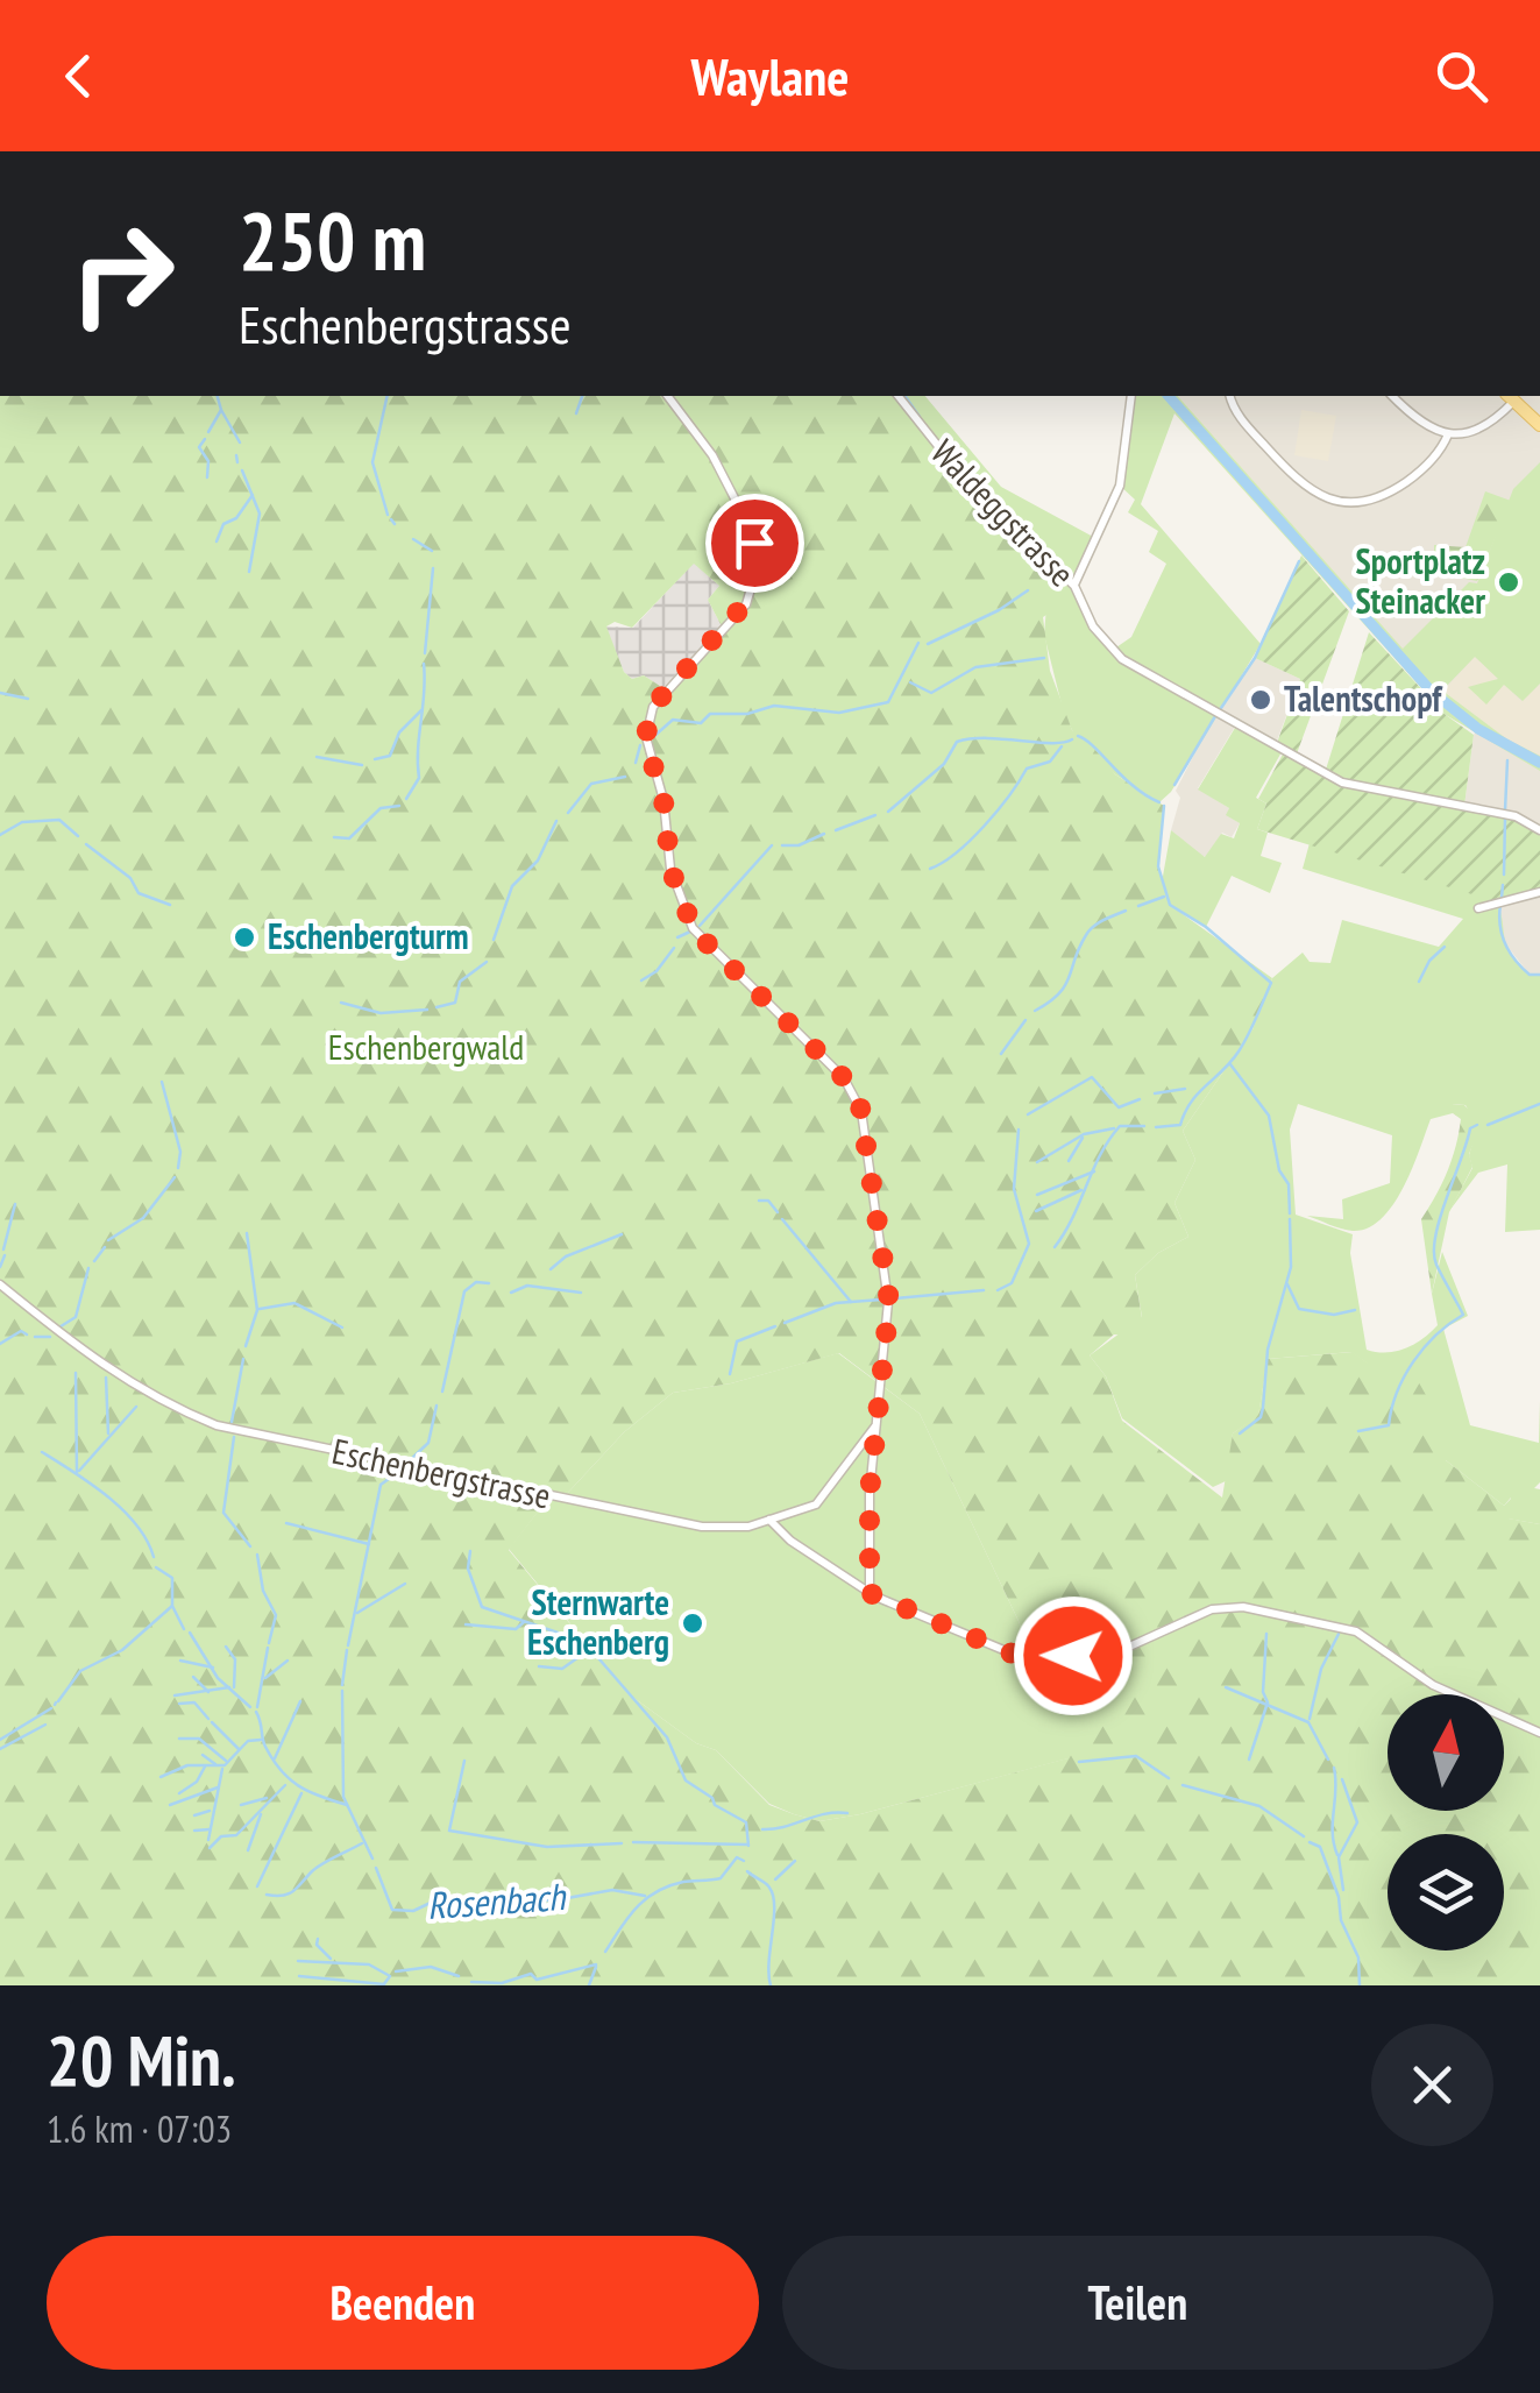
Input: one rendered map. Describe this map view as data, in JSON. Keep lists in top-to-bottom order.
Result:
{
  "streets": {
    "street": ["Waldeggstrasse", "Eschenbergstrasse"]
  },
  "water": ["Rosenbach"],
  "parks": ["Eschenbergwald"],
  "places": [
    "Sportplatz Steinacker",
    "Talentschopf",
    "Eschenbergturm",
    "Sternwarte Eschenberg"
  ],
  "north": "top",
  "page": {
    "header": "Waylane",
    "turn": ["250 m", "Eschenbergstrasse"],
    "heading": ["20 Min.", "1.6 km · 07:03"],
    "buttons": ["Beenden", "Teilen"]
  }
}
